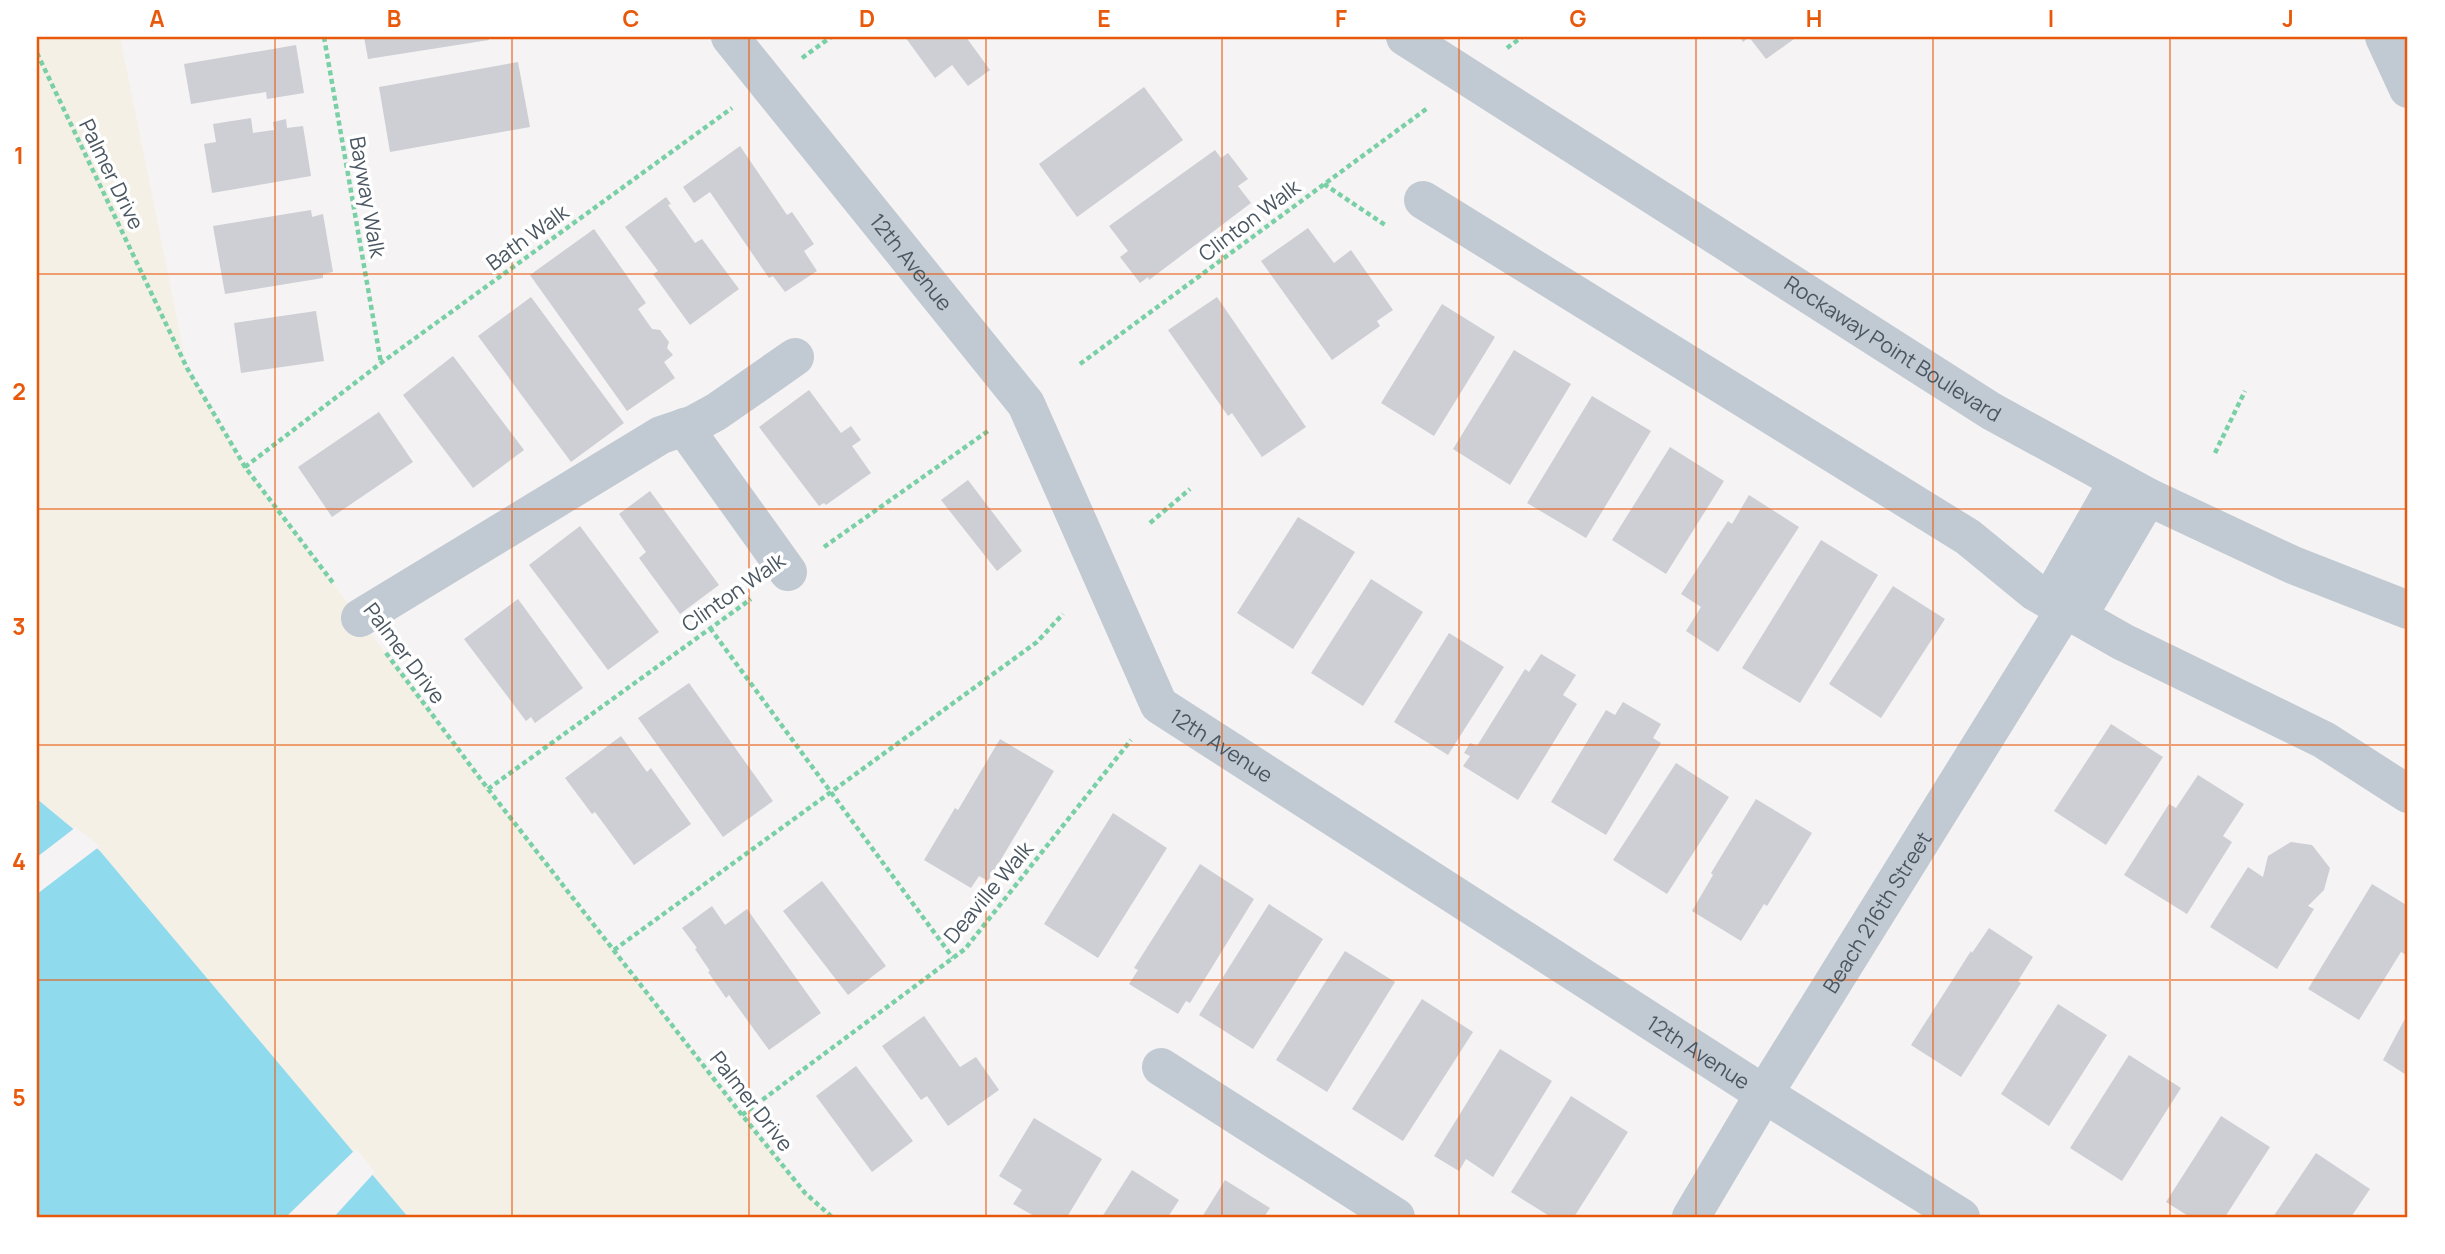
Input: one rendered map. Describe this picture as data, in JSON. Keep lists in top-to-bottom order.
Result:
{
  "streets": {
    "street": ["12th Avenue", "Rockaway Point Boulevard", "Beach 216th Street"],
    "path": [
      "Palmer Drive",
      "Bayway Walk",
      "Clinton Walk",
      "Bath Walk",
      "Deaville Walk"
    ]
  },
  "crossings": [
    ["Palmer Drive", "Clinton Walk"],
    ["Palmer Drive", "Bath Walk"],
    ["Palmer Drive", "Deaville Walk"],
    ["Bayway Walk", "Bath Walk"],
    ["Bath Walk", "12th Avenue"],
    ["12th Avenue", "Deaville Walk"],
    ["12th Avenue", "Beach 216th Street"]
  ],
  "grid": {
    "columns": [
      "A",
      "B",
      "C",
      "D",
      "E",
      "F",
      "G",
      "H",
      "I",
      "J"
    ],
    "rows": [
      "1",
      "2",
      "3",
      "4",
      "5"
    ]
  }
}
